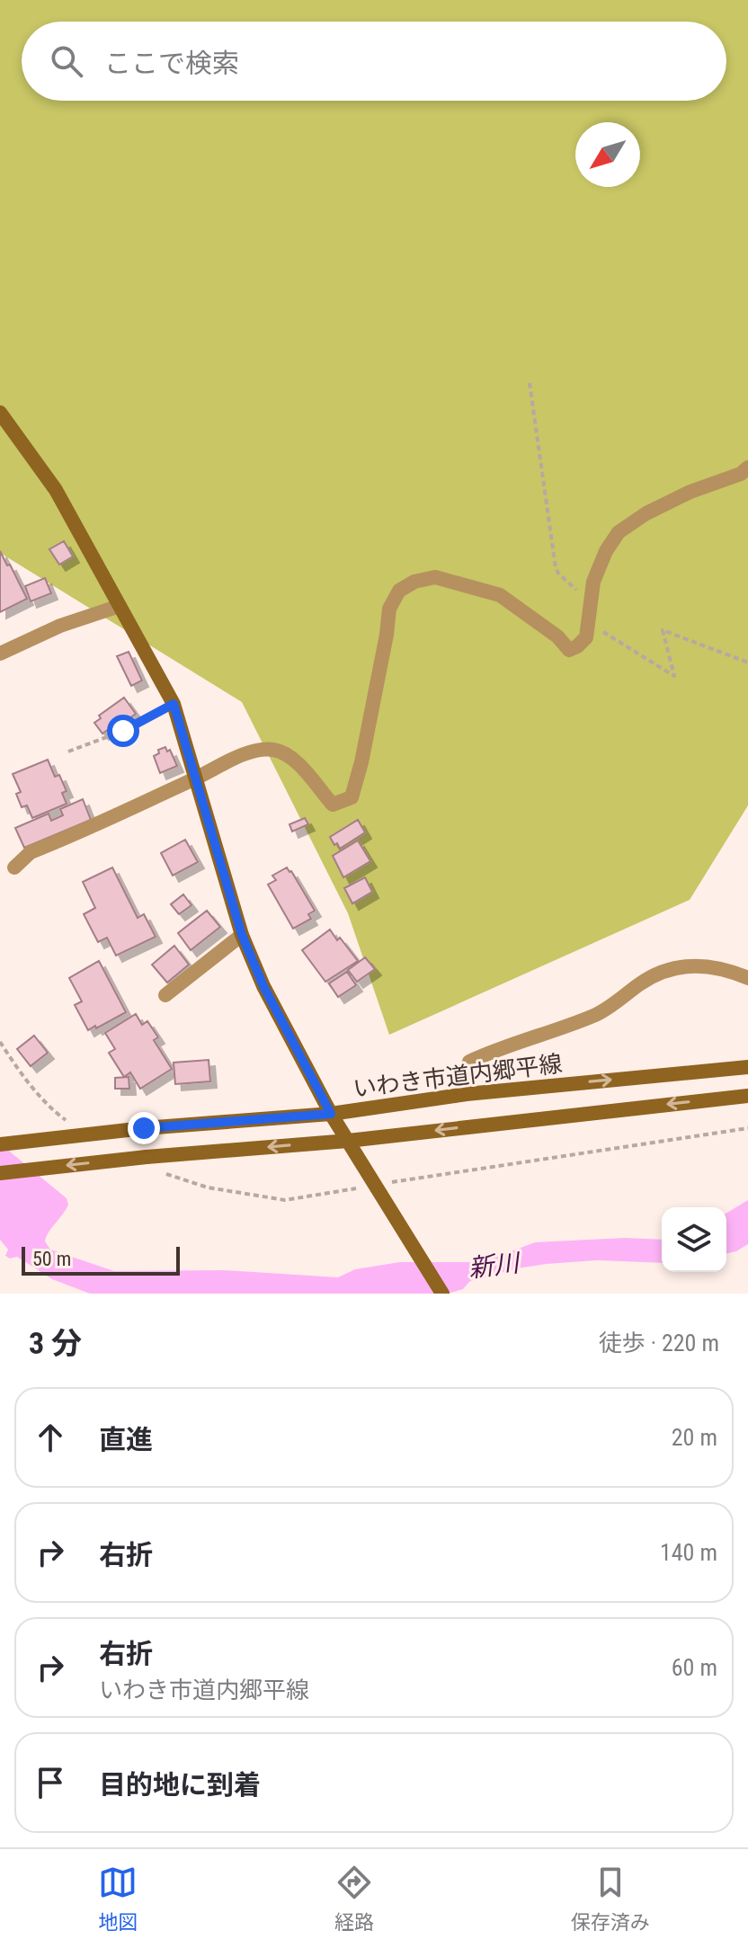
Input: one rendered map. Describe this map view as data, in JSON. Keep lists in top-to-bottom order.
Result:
{
  "streets": {
    "street": ["いわき市道内郷平線"]
  },
  "water": ["新川"],
  "scale_bar": "50 m",
  "north": "bottom left",
  "page": {
    "search": "ここで検索",
    "scale": "50 m",
    "heading": ["3 分", "徒歩 · 220 m"],
    "list": [
      ["直進", "20 m"],
      ["右折", "140 m"],
      ["右折", "いわき市道内郷平線", "60 m"],
      "目的地に到着"
    ],
    "nav": ["地図", "経路", "保存済み"]
  }
}
